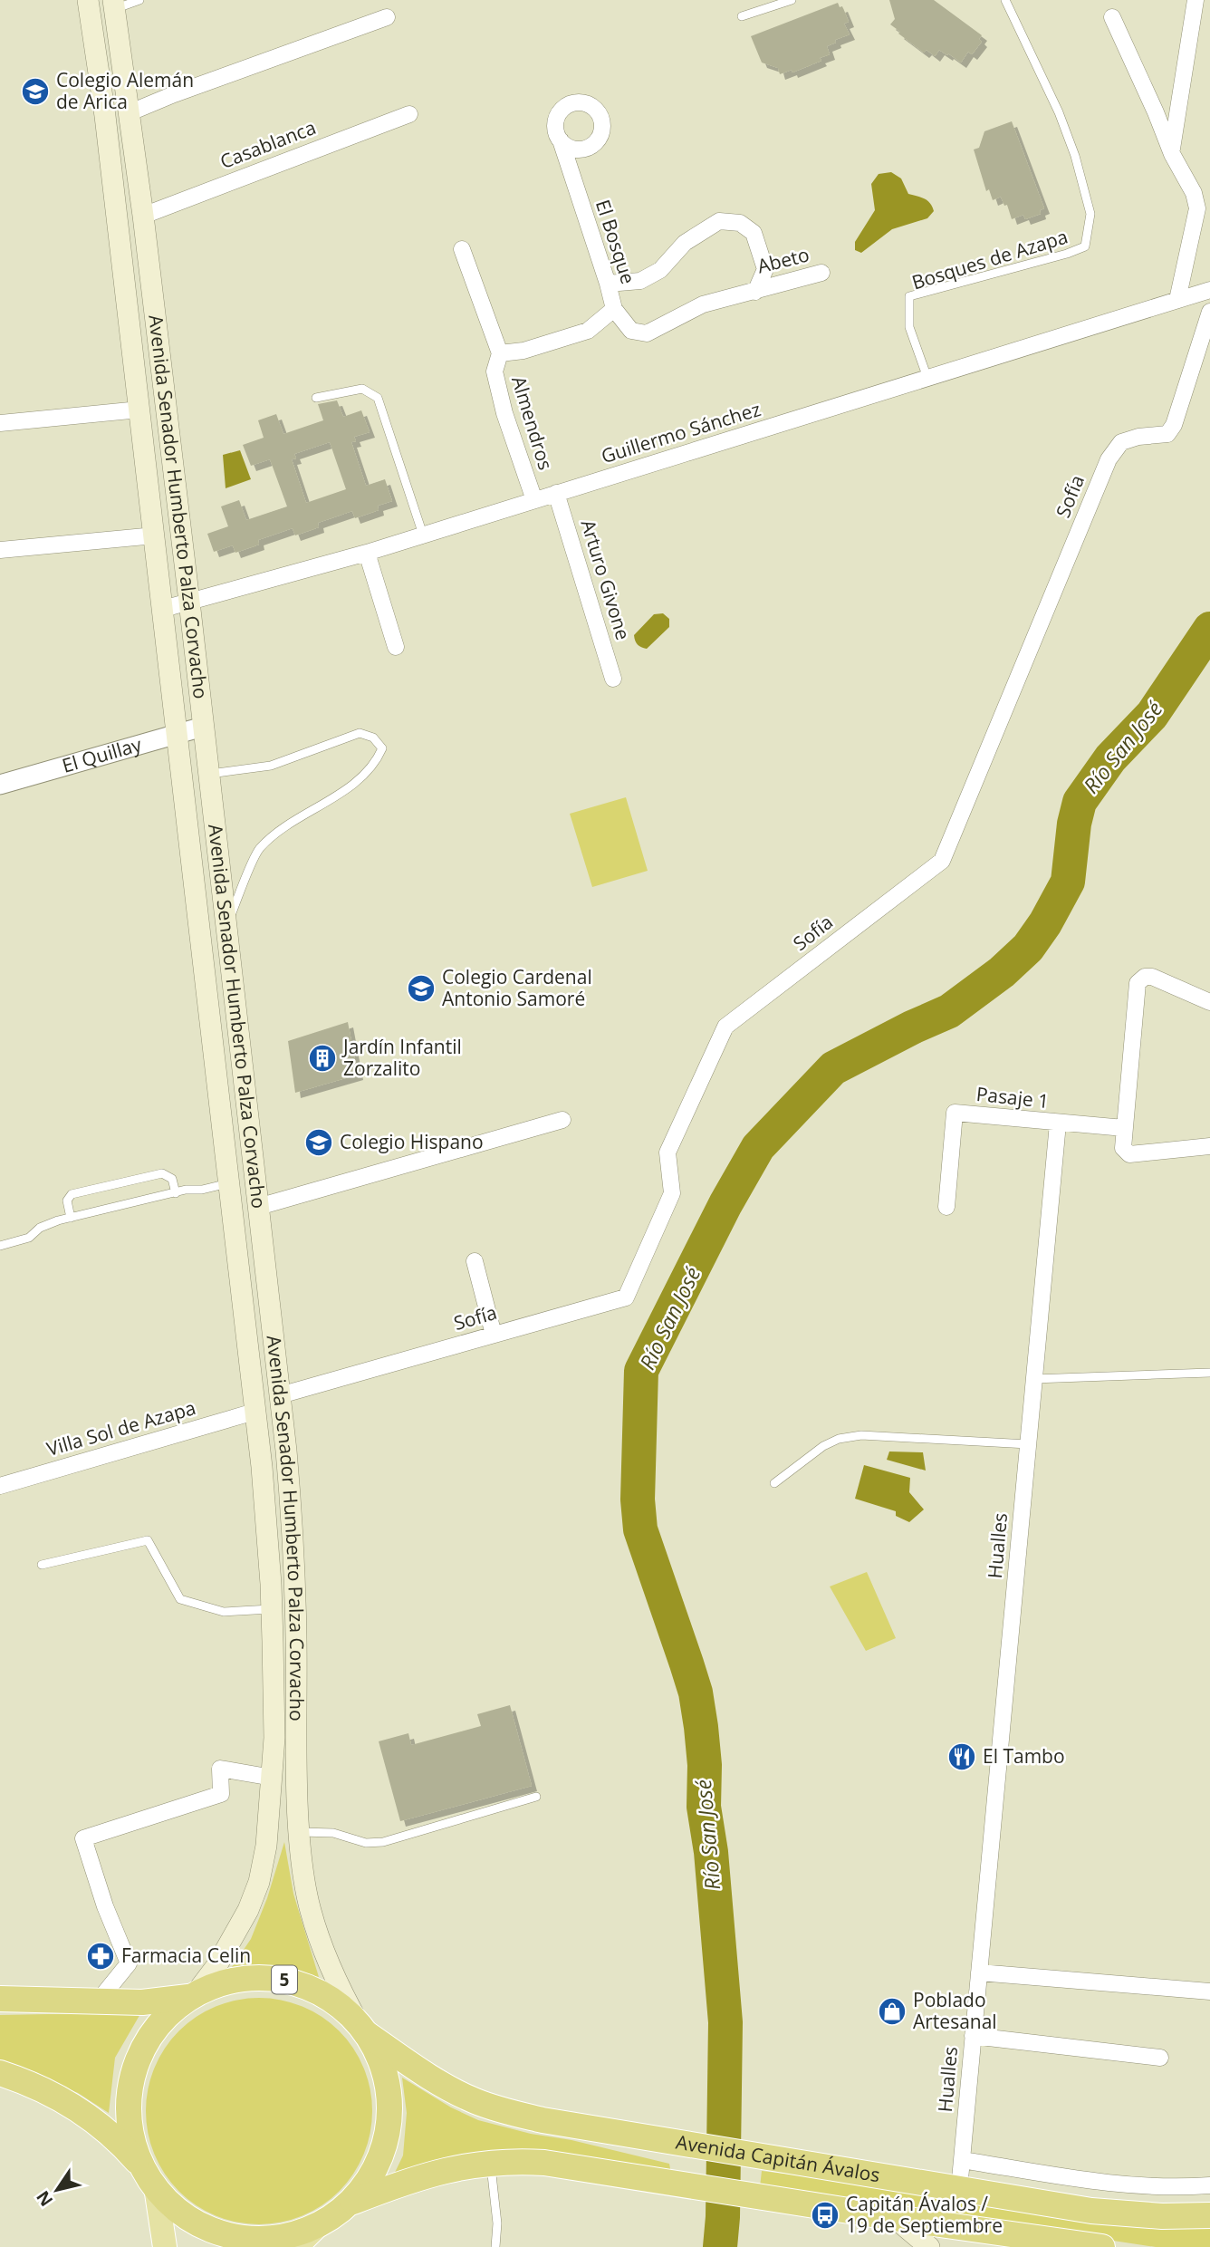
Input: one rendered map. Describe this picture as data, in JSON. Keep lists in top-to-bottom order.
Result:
{
  "streets": {
    "highway": ["5", "Avenida Capitán Ávalos"],
    "main road": ["Avenida Senador Humberto Palza Corvacho"],
    "street": [
      "Casablanca",
      "El Bosque",
      "Abeto",
      "Almendros",
      "Guillermo Sánchez",
      "Sofía",
      "Arturo Givone",
      "El Quillay",
      "Pasaje 1",
      "Villa Sol de Azapa",
      "Hualles"
    ],
    "lane": ["Bosques de Azapa"]
  },
  "crossings": [
    ["Casablanca", "Avenida Senador Humberto Palza Corvacho"],
    ["El Bosque", "Abeto"],
    ["El Bosque", "Almendros"],
    ["Bosques de Azapa", "Guillermo Sánchez"],
    ["Almendros", "Guillermo Sánchez"],
    ["Guillermo Sánchez", "Avenida Senador Humberto Palza Corvacho"],
    ["Guillermo Sánchez", "Arturo Givone"],
    ["Sofía", "Avenida Senador Humberto Palza Corvacho"],
    ["Avenida Senador Humberto Palza Corvacho", "El Quillay"],
    ["Avenida Senador Humberto Palza Corvacho", "Villa Sol de Azapa"],
    ["Avenida Senador Humberto Palza Corvacho", "5"],
    ["Avenida Senador Humberto Palza Corvacho", "Avenida Capitán Ávalos"],
    ["Pasaje 1", "Hualles"],
    ["Hualles", "Avenida Capitán Ávalos"],
    ["5", "Avenida Capitán Ávalos"]
  ],
  "water": ["Río San José"],
  "places": {
    "school or university": ["Colegio Alemán de Arica", "Colegio Cardenal Antonio Samoré", "Colegio Hispano"],
    "building": ["Jardín Infantil Zorzalito"],
    "restaurant": ["El Tambo"],
    "pharmacy": ["Farmacia Celin"],
    "shop": ["Poblado Artesanal"],
    "bus stop": ["Capitán Ávalos / 19 de Septiembre"]
  },
  "north": "bottom left"
}
